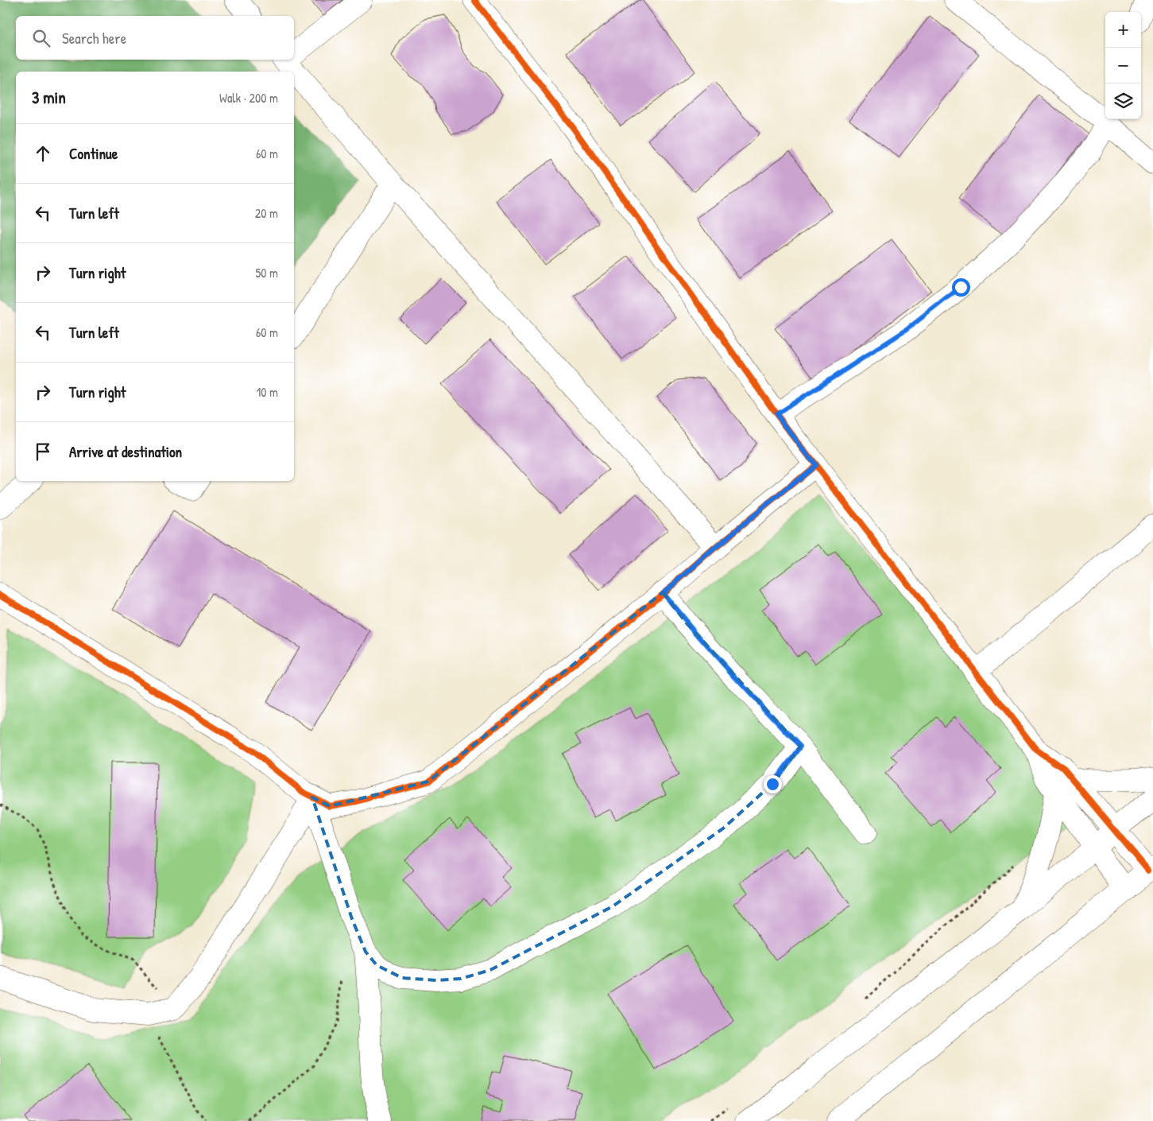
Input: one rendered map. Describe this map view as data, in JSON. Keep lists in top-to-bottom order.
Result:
{
  "page": {
    "map_buttons": ["+", "−"],
    "search": "Search here",
    "heading": ["3 min", "Walk · 200 m"],
    "list": [
      ["Continue", "60 m"],
      ["Turn left", "20 m"],
      ["Turn right", "50 m"],
      ["Turn left", "60 m"],
      ["Turn right", "10 m"],
      "Arrive at destination"
    ]
  }
}
